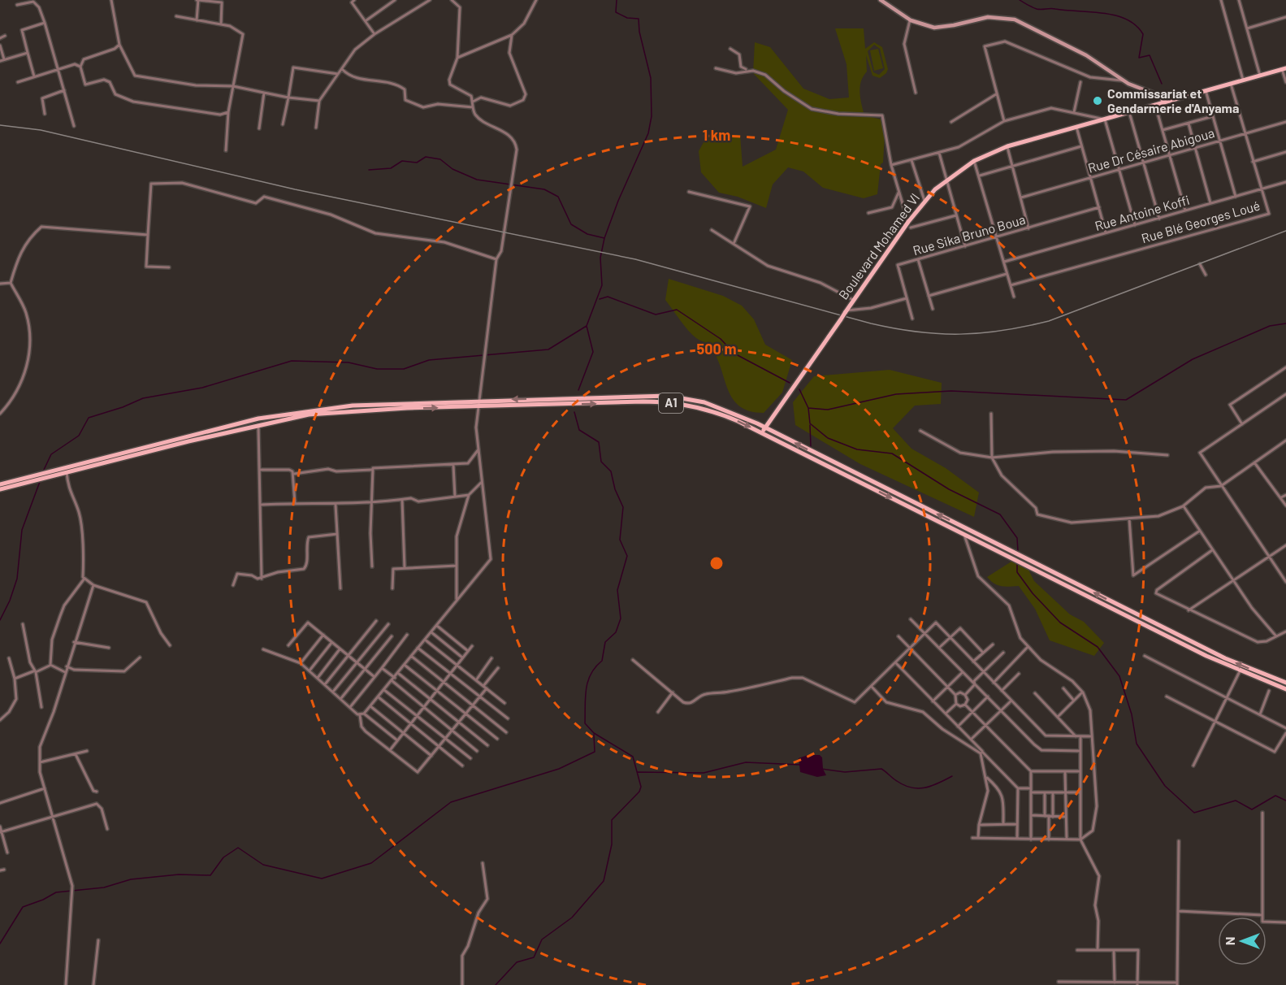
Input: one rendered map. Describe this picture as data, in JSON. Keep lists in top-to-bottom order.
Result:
{
  "streets": {
    "main road": ["Boulevard Mohamed VI", "A1"],
    "street": [
      "Rue Dr Césaire Abigoua",
      "Rue Antoine Koffi",
      "Rue Blé Georges Loué",
      "Rue Sika Bruno Boua"
    ]
  },
  "crossings": [
    ["Rue Dr Césaire Abigoua", "Rue Blé Georges Loué"],
    ["Rue Antoine Koffi", "Rue Blé Georges Loué"],
    ["Rue Blé Georges Loué", "Boulevard Mohamed VI"],
    ["Boulevard Mohamed VI", "A1"]
  ],
  "places": ["Commissariat et Gendarmerie d'Anyama"],
  "north": "left",
  "rings": ["1 km", "500 m"]
}
